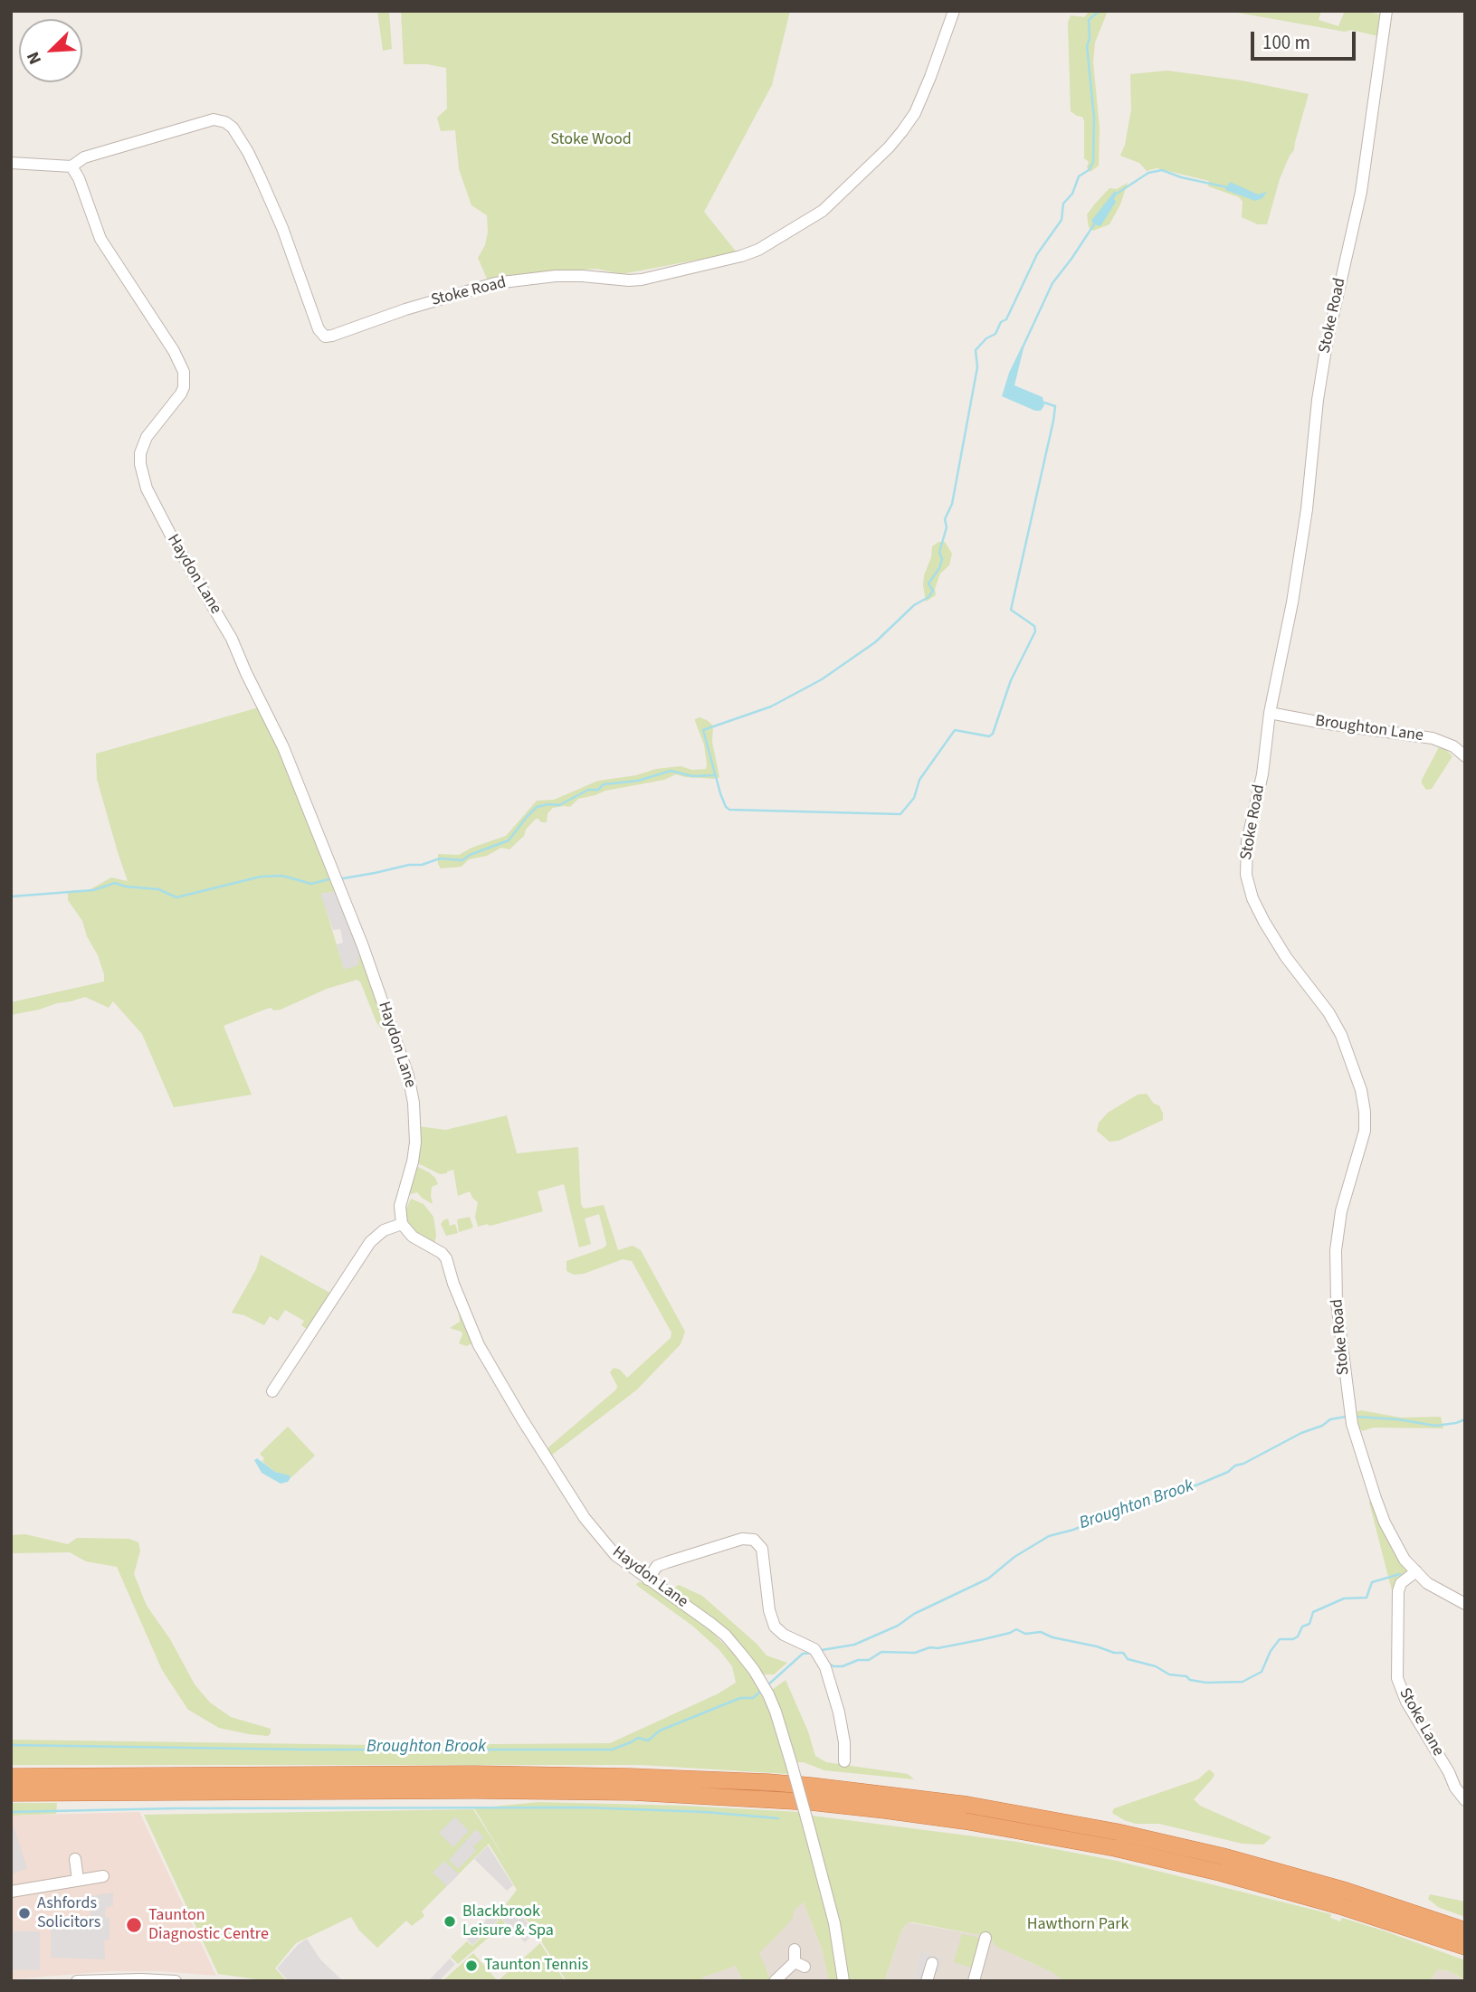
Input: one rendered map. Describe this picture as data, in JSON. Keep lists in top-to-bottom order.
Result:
{
  "streets": {
    "street": [
      "Stoke Road",
      "Haydon Lane",
      "Broughton Lane",
      "Stoke Lane"
    ]
  },
  "crossings": [
    ["Stoke Road", "Haydon Lane"],
    ["Stoke Road", "Broughton Lane"],
    ["Stoke Road", "Stoke Lane"]
  ],
  "water": ["Broughton Brook"],
  "parks": ["Stoke Wood", "Hawthorn Park"],
  "places": [
    "Ashfords Solicitors",
    "Blackbrook Leisure & Spa",
    "Taunton Diagnostic Centre",
    "Taunton Tennis"
  ],
  "scale_bar": "100 m",
  "north": "bottom left"
}
